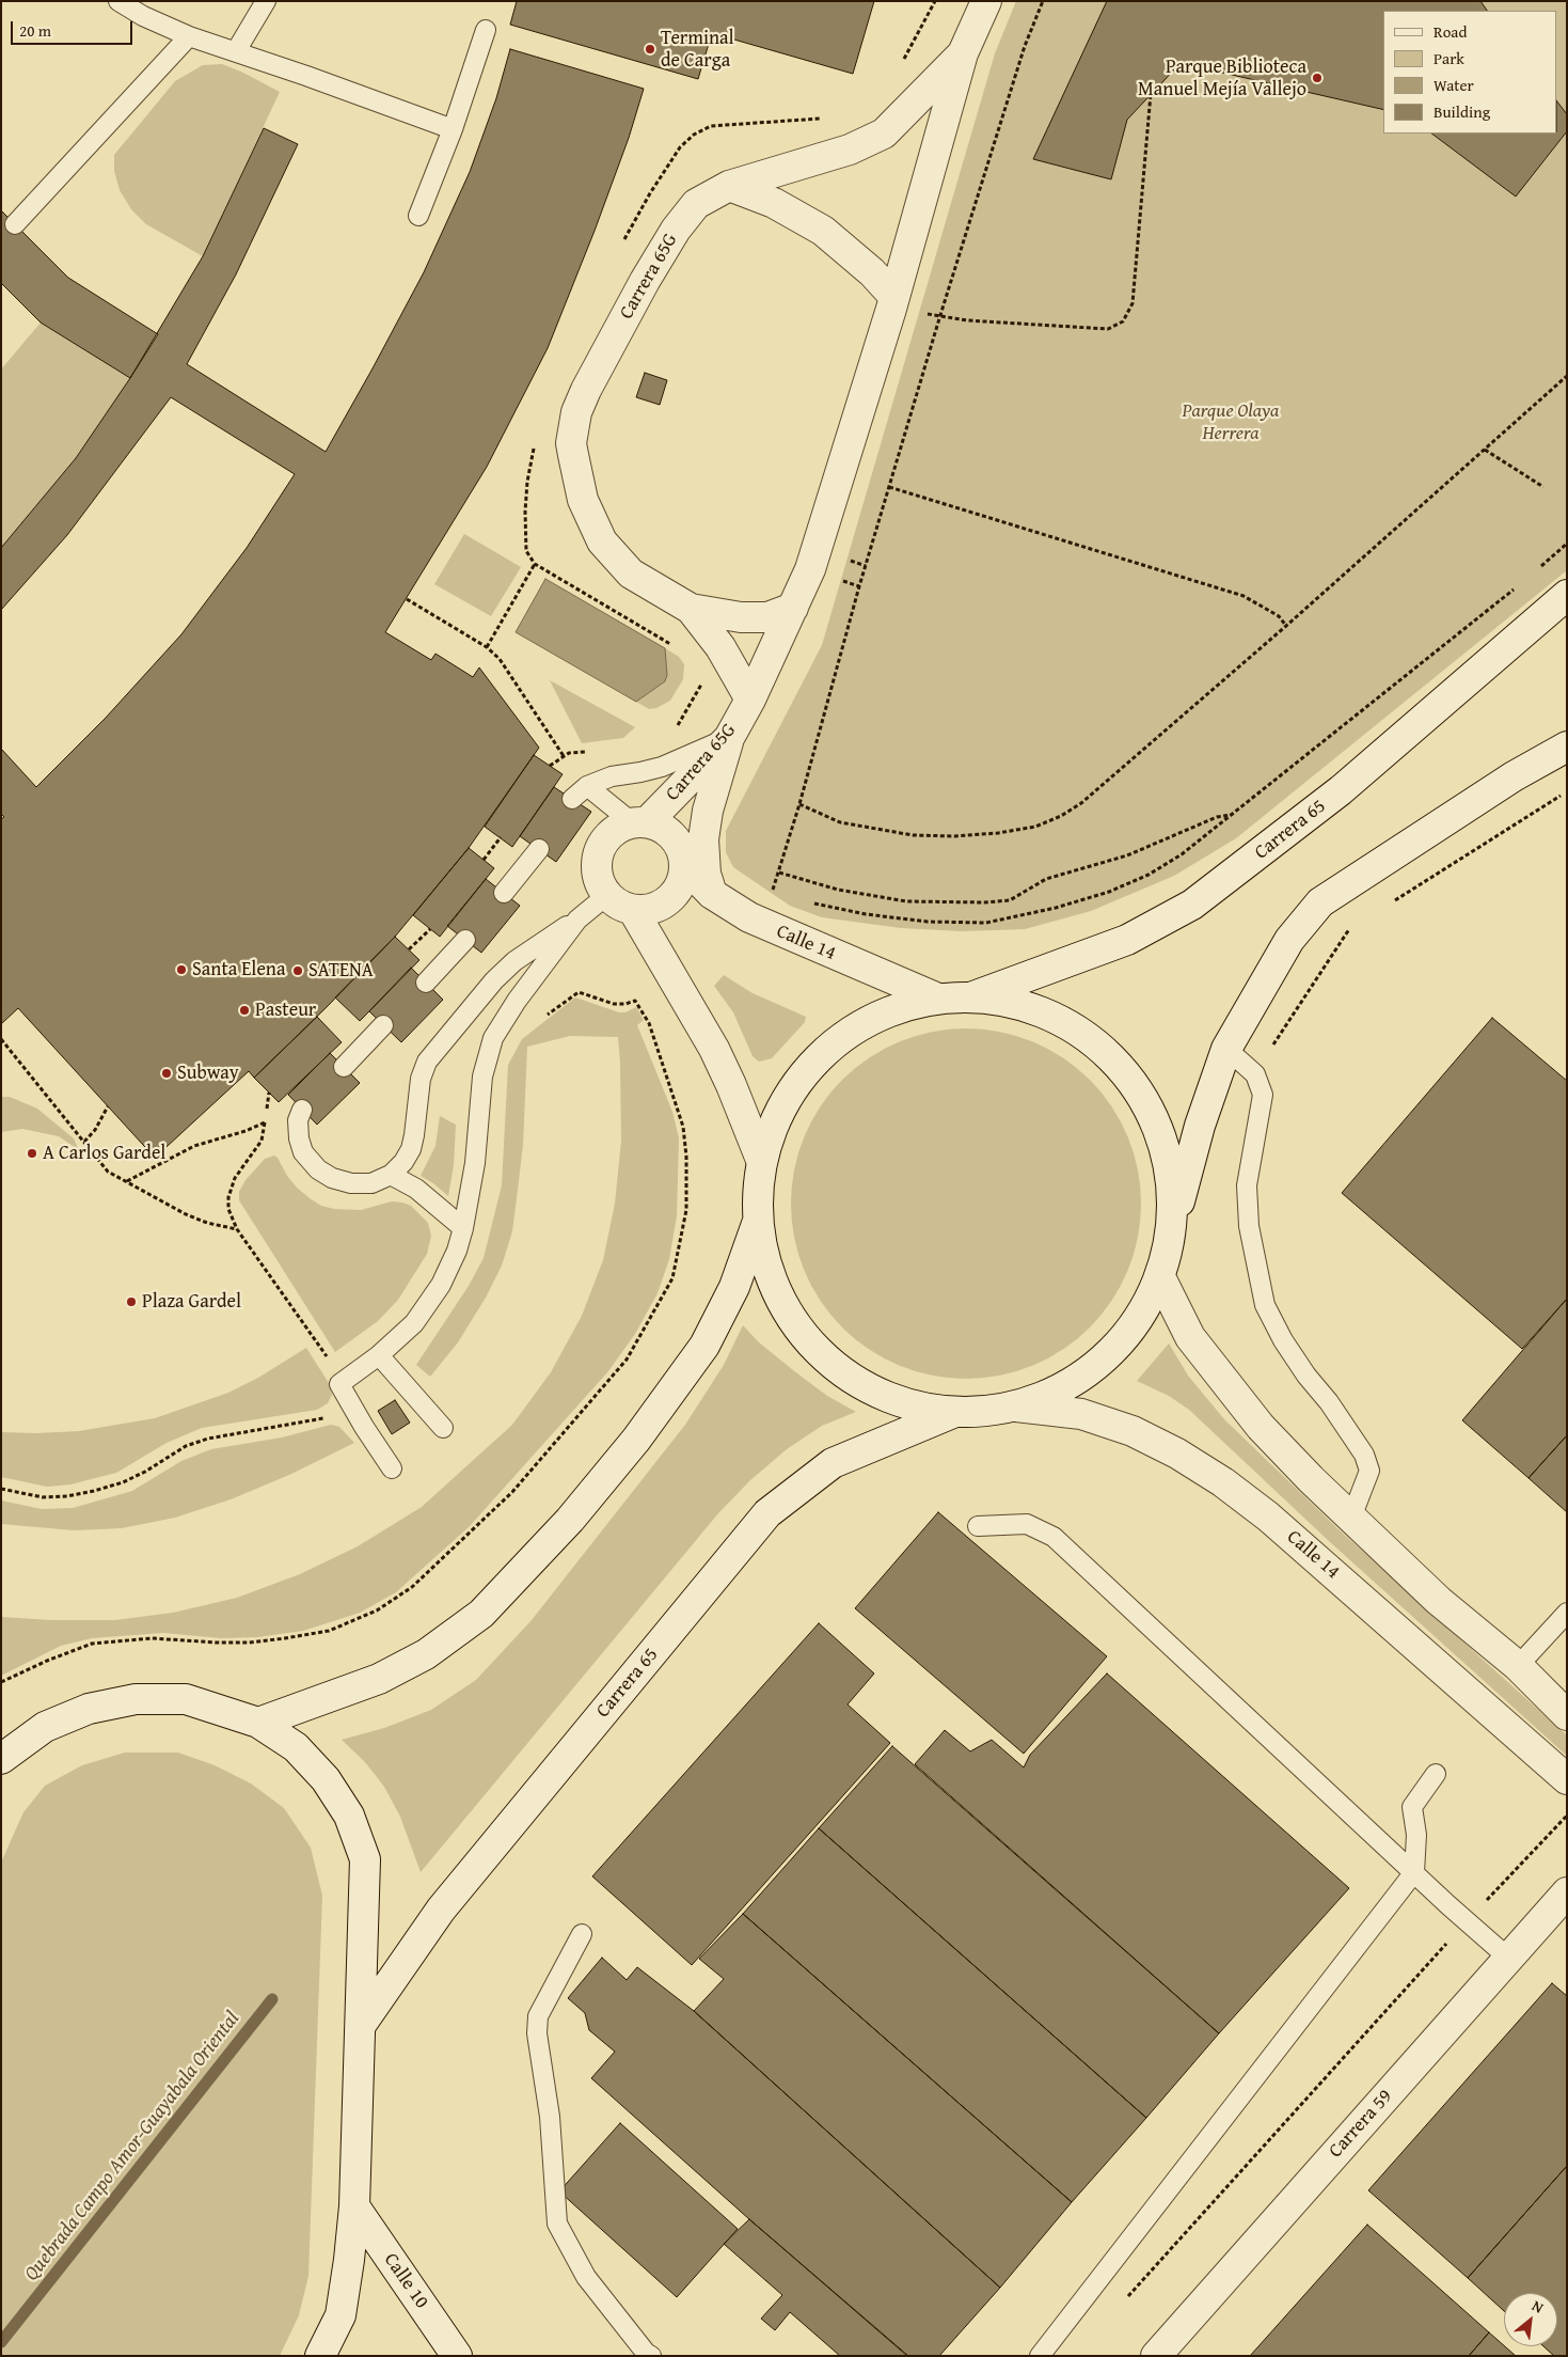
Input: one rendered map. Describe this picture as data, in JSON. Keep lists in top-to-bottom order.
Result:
{
  "streets": {
    "main road": [
      "Carrera 65G",
      "Carrera 65",
      "Calle 14",
      "Carrera 59",
      "Calle 10"
    ]
  },
  "crossings": [
    ["Carrera 65G", "Calle 14"]
  ],
  "water": ["Quebrada Campo Amor-Guayabala Oriental"],
  "parks": ["Parque Olaya Herrera"],
  "places": [
    "Terminal de Carga",
    "Parque Biblioteca Manuel Mejía Vallejo",
    "Santa Elena",
    "SATENA",
    "Pasteur",
    "Subway",
    "A Carlos Gardel",
    "Plaza Gardel"
  ],
  "legend": [
    "Road",
    "Park",
    "Water",
    "Building"
  ],
  "scale_bar": "20 m",
  "north": "top right"
}
